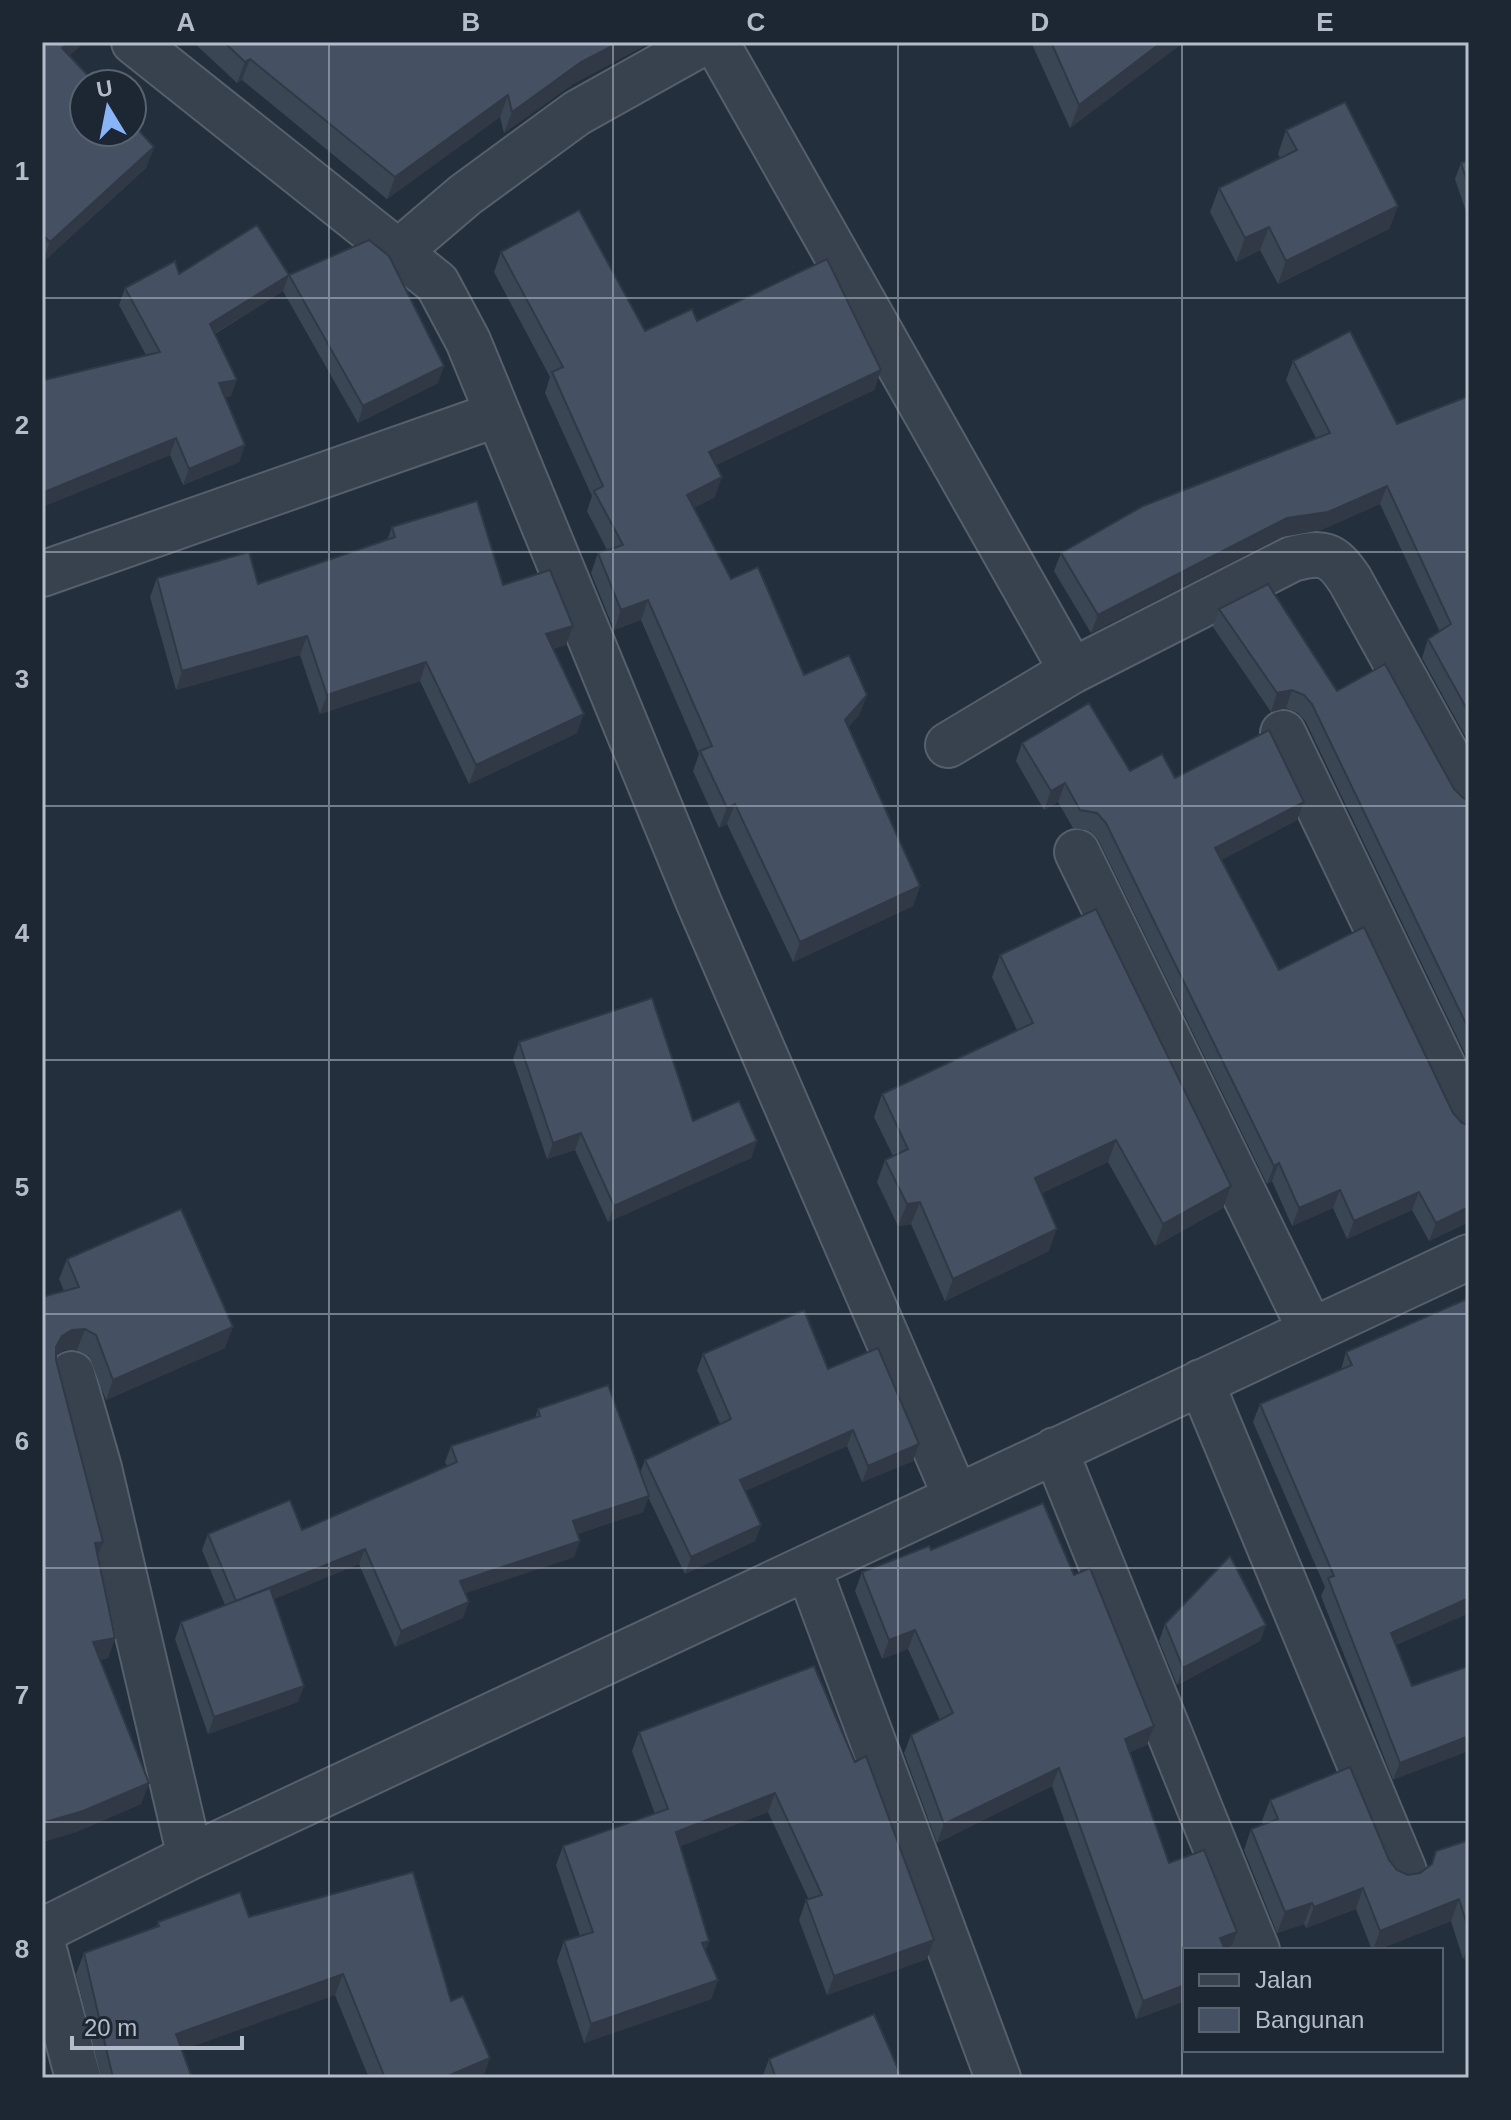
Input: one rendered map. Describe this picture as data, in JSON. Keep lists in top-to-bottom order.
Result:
{
  "legend": ["Jalan", "Bangunan"],
  "scale_bar": "20 m",
  "north": "top",
  "grid": {
    "columns": [
      "A",
      "B",
      "C",
      "D",
      "E"
    ],
    "rows": [
      "1",
      "2",
      "3",
      "4",
      "5",
      "6",
      "7",
      "8"
    ]
  }
}
